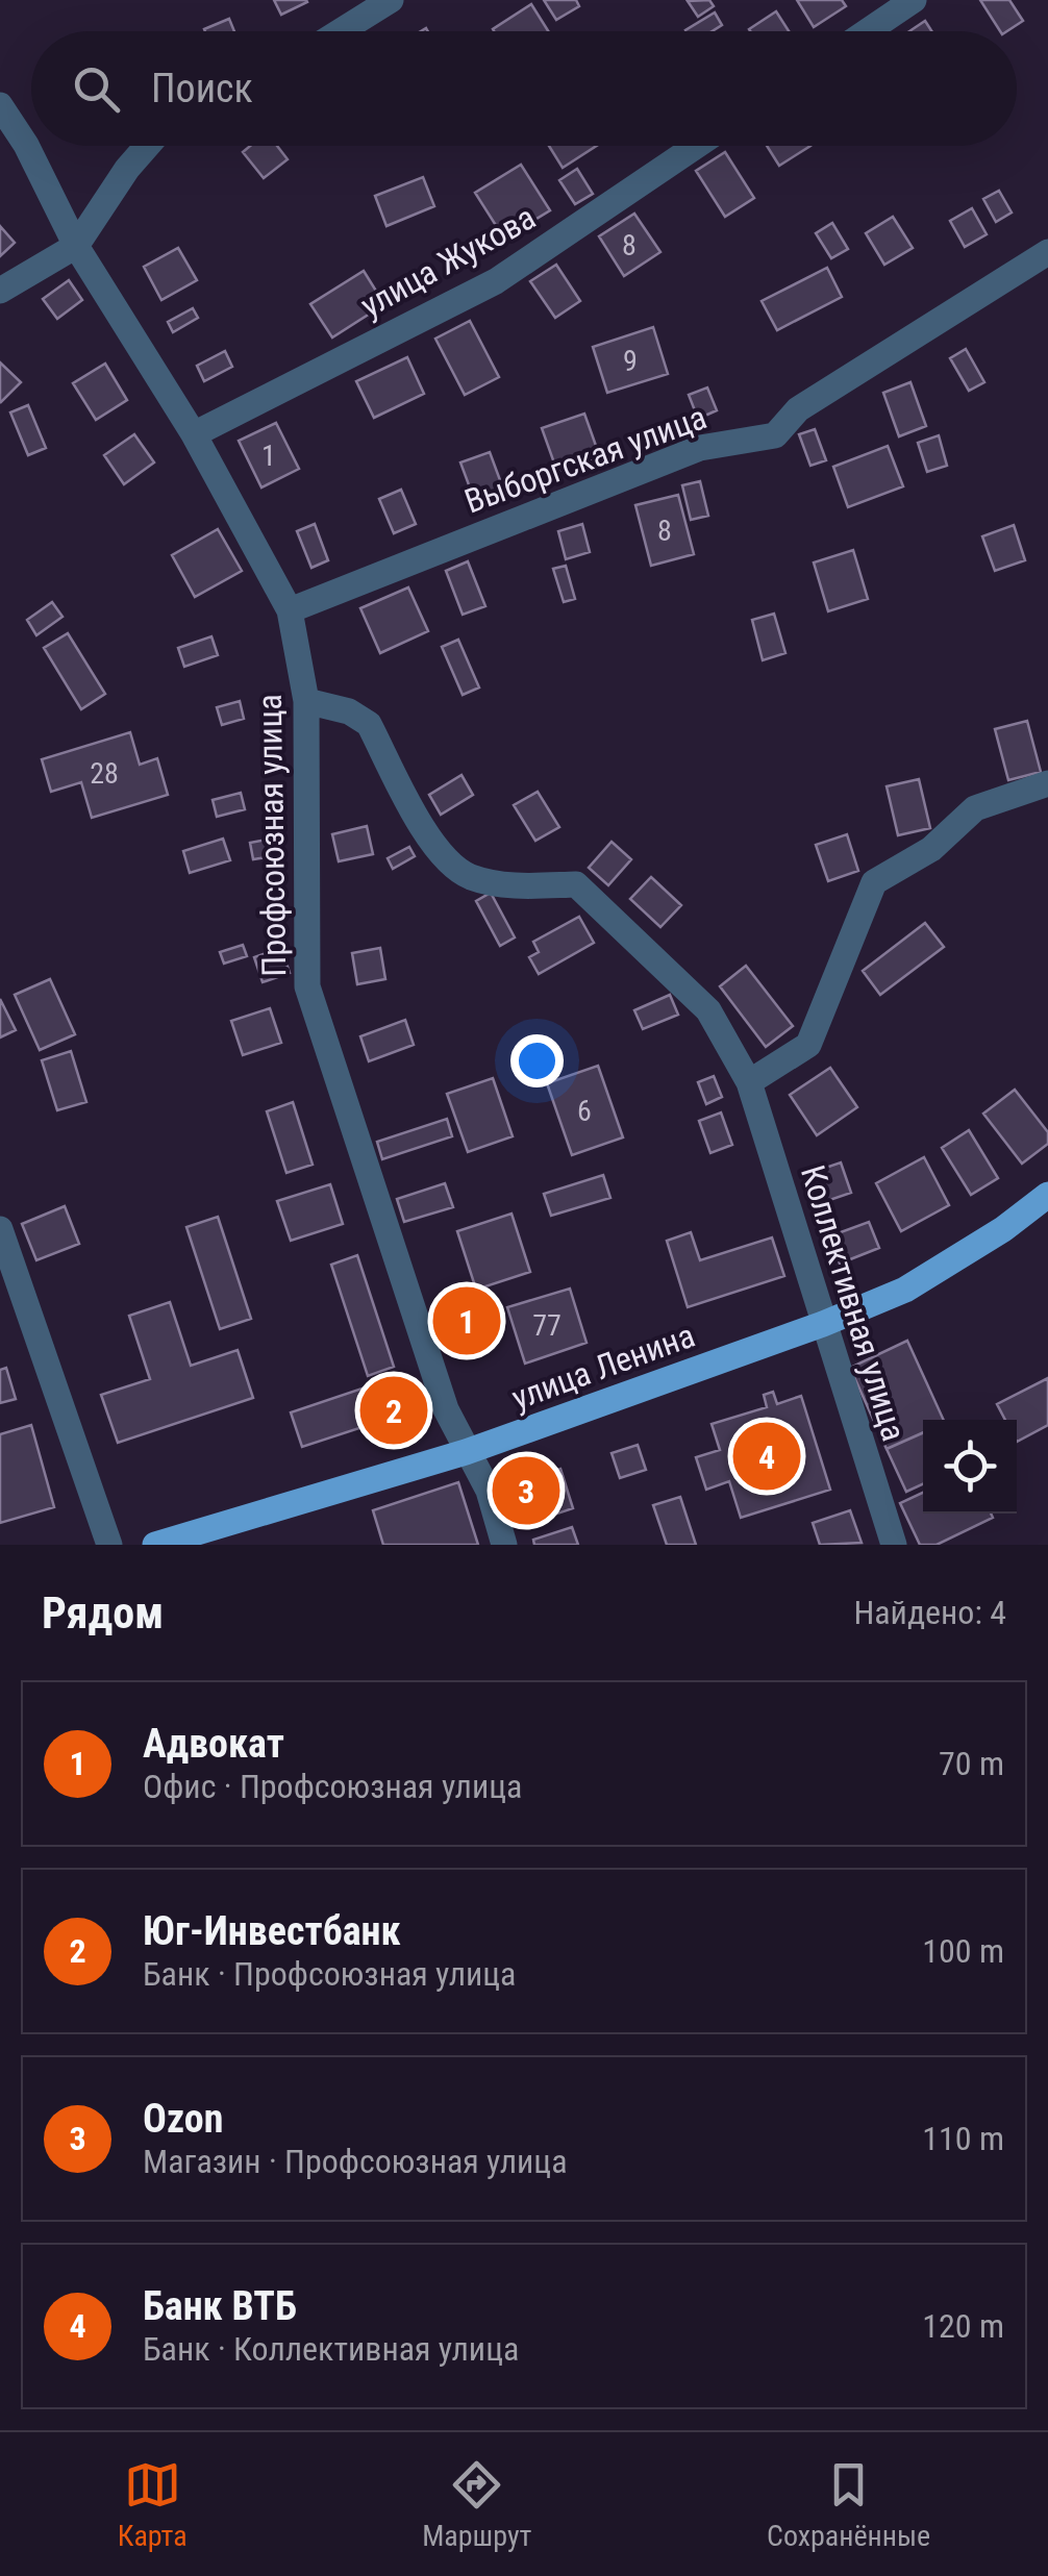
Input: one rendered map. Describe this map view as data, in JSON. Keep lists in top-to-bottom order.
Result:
{
  "streets": {
    "main road": ["улица Ленина"],
    "street": [
      "улица Жукова",
      "Выборгская улица",
      "Профсоюзная улица",
      "Коллективная улица"
    ]
  },
  "crossings": [
    ["улица Жукова", "Профсоюзная улица"],
    ["Выборгская улица", "Профсоюзная улица"],
    ["Профсоюзная улица", "Коллективная улица"],
    ["Профсоюзная улица", "улица Ленина"],
    ["Коллективная улица", "улица Ленина"]
  ],
  "house_numbers": [
    "8",
    "9",
    "1",
    "8",
    "28",
    "6",
    "77"
  ],
  "page": {
    "search": "Поиск",
    "pins": [
      "1",
      "2",
      "4",
      "3"
    ],
    "heading": ["Рядом", "Найдено: 4"],
    "list": [
      {
        "mark": "1",
        "name": "Адвокат",
        "note": "Офис · Профсоюзная улица",
        "value": "70 m"
      },
      {
        "mark": "2",
        "name": "Юг-Инвестбанк",
        "note": "Банк · Профсоюзная улица",
        "value": "100 m"
      },
      {
        "mark": "3",
        "name": "Ozon",
        "note": "Магазин · Профсоюзная улица",
        "value": "110 m"
      },
      {
        "mark": "4",
        "name": "Банк ВТБ",
        "note": "Банк · Коллективная улица",
        "value": "120 m"
      }
    ],
    "nav": ["Карта", "Маршрут", "Сохранённые"]
  }
}
